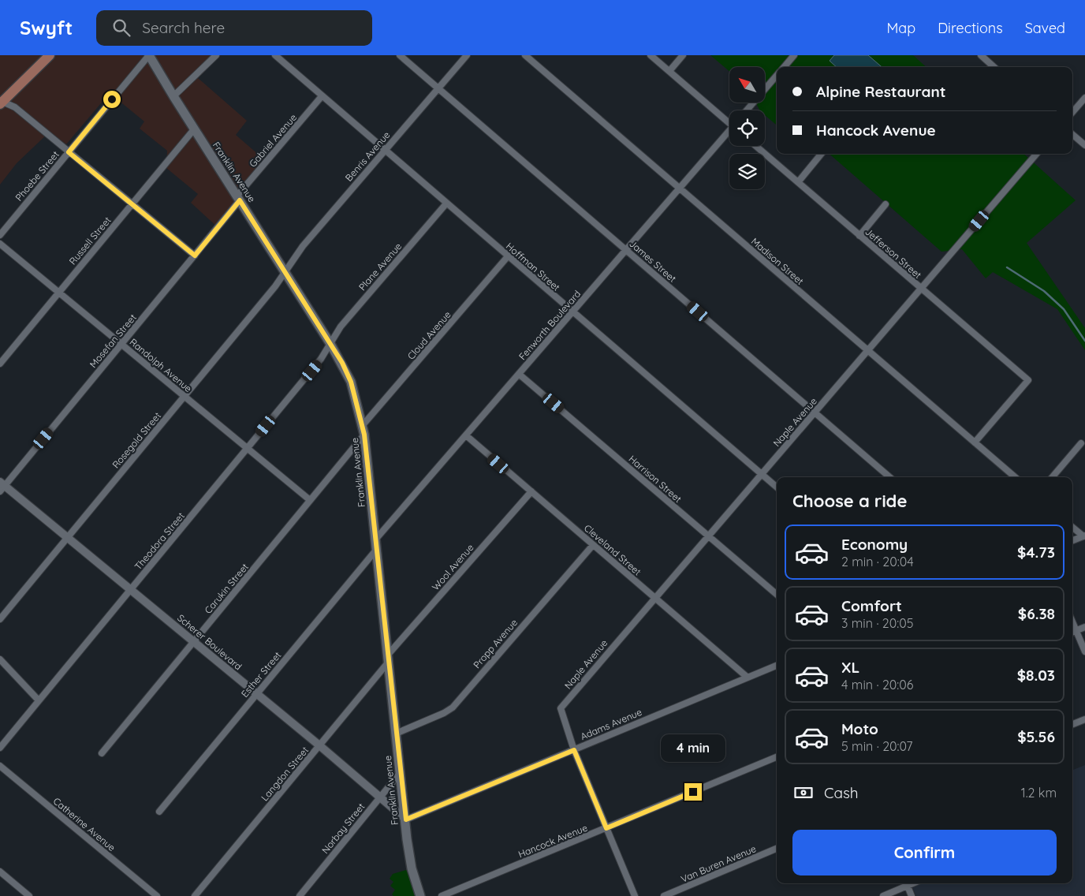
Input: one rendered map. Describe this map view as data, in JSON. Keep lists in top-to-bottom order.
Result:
{
  "streets": {
    "main road": ["Franklin Avenue"],
    "street": [
      "Gabriel Avenue",
      "Benris Avenue",
      "Phoebe Street",
      "Russell Street",
      "Jefferson Street",
      "James Street",
      "Madison Street",
      "Plane Avenue",
      "Hoffman Street",
      "Fenworth Boulevard",
      "Cloud Avenue",
      "Mosefan Street",
      "Randolph Avenue",
      "Naple Avenue",
      "Rosegold Street",
      "Harrison Street",
      "Theodora Street",
      "Cleveland Street",
      "Wool Avenue",
      "Carukin Street",
      "Scherer Boulevard",
      "Propp Avenue",
      "Esther Street",
      "Adams Avenue",
      "Langdon Street",
      "Catherine Avenue",
      "Norbay Street",
      "Hancock Avenue",
      "Van Buren Avenue"
    ]
  },
  "crossings": [
    ["Gabriel Avenue", "Franklin Avenue"],
    ["Gabriel Avenue", "Hoffman Street"],
    ["Gabriel Avenue", "Mosefan Street"],
    ["Benris Avenue", "Franklin Avenue"],
    ["Benris Avenue", "James Street"],
    ["Benris Avenue", "Hoffman Street"],
    ["Benris Avenue", "Rosegold Street"],
    ["Franklin Avenue", "Phoebe Street"],
    ["Franklin Avenue", "Russell Street"],
    ["Franklin Avenue", "Plane Avenue"],
    ["Franklin Avenue", "Fenworth Boulevard"],
    ["Franklin Avenue", "Cloud Avenue"],
    ["Franklin Avenue", "Mosefan Street"],
    ["Franklin Avenue", "Rosegold Street"],
    ["Franklin Avenue", "Theodora Street"],
    ["Franklin Avenue", "Wool Avenue"],
    ["Franklin Avenue", "Carukin Street"],
    ["Franklin Avenue", "Scherer Boulevard"],
    ["Franklin Avenue", "Propp Avenue"],
    ["Franklin Avenue", "Esther Street"],
    ["Franklin Avenue", "Adams Avenue"],
    ["Franklin Avenue", "Langdon Street"],
    ["Franklin Avenue", "Norbay Street"],
    ["Russell Street", "Randolph Avenue"],
    ["Jefferson Street", "Madison Street"],
    ["Jefferson Street", "Naple Avenue"],
    ["James Street", "Fenworth Boulevard"],
    ["James Street", "Naple Avenue"],
    ["Madison Street", "Fenworth Boulevard"],
    ["Madison Street", "Naple Avenue"],
    ["Plane Avenue", "Hoffman Street"],
    ["Plane Avenue", "Theodora Street"],
    ["Hoffman Street", "Fenworth Boulevard"],
    ["Hoffman Street", "Cloud Avenue"],
    ["Hoffman Street", "Naple Avenue"],
    ["Fenworth Boulevard", "Harrison Street"],
    ["Fenworth Boulevard", "Cleveland Street"],
    ["Cloud Avenue", "Carukin Street"],
    ["Mosefan Street", "Randolph Avenue"],
    ["Mosefan Street", "Scherer Boulevard"],
    ["Randolph Avenue", "Rosegold Street"],
    ["Randolph Avenue", "Theodora Street"],
    ["Randolph Avenue", "Carukin Street"],
    ["Naple Avenue", "Harrison Street"],
    ["Naple Avenue", "Cleveland Street"],
    ["Naple Avenue", "Adams Avenue"],
    ["Rosegold Street", "Scherer Boulevard"],
    ["Theodora Street", "Scherer Boulevard"],
    ["Cleveland Street", "Wool Avenue"],
    ["Cleveland Street", "Propp Avenue"],
    ["Cleveland Street", "Adams Avenue"],
    ["Wool Avenue", "Langdon Street"],
    ["Carukin Street", "Scherer Boulevard"],
    ["Scherer Boulevard", "Esther Street"],
    ["Scherer Boulevard", "Adams Avenue"],
    ["Scherer Boulevard", "Langdon Street"],
    ["Scherer Boulevard", "Norbay Street"]
  ],
  "north": "top left",
  "page": {
    "header": "Swyft",
    "search": "Search here",
    "nav": ["Map", "Directions", "Saved"],
    "banner": ["Alpine Restaurant", "Hancock Avenue"],
    "heading": "Choose a ride",
    "list": [
      {
        "name": "Economy",
        "note": "2 min · 20:04",
        "value": "$4.73"
      },
      {
        "name": "Comfort",
        "note": "3 min · 20:05",
        "value": "$6.38"
      },
      {
        "name": "XL",
        "note": "4 min · 20:06",
        "value": "$8.03"
      },
      {
        "name": "Moto",
        "note": "5 min · 20:07",
        "value": "$5.56"
      }
    ],
    "bubble": "4 min",
    "pay": ["Cash", "1.2 km"],
    "buttons": "Confirm"
  }
}
